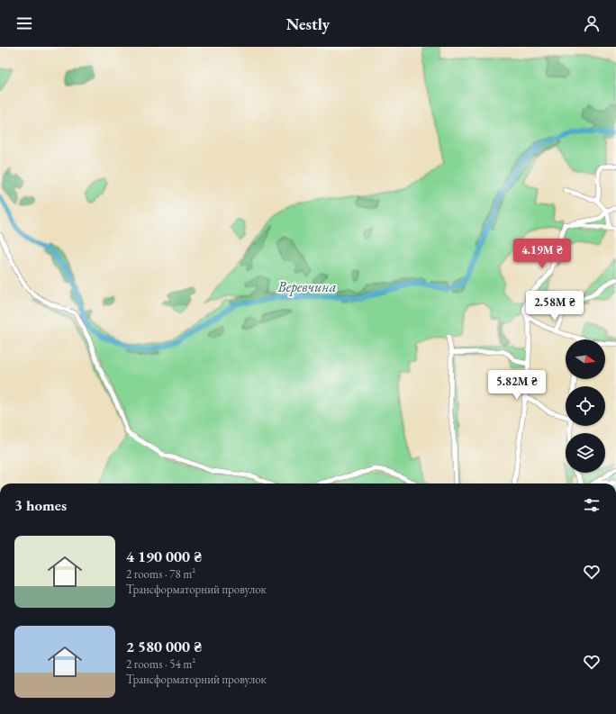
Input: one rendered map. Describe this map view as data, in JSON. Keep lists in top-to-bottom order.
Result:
{
  "water": ["Веревчина"],
  "north": "right",
  "page": {
    "header": "Nestly",
    "price": ["4.19M ₴", "2.58M ₴", "5.82M ₴"],
    "heading": "3 homes",
    "list": [
      {
        "name": "4 190 000 ₴",
        "note": "2 rooms · 78 m² · Трансформаторний провулок"
      },
      {
        "name": "2 580 000 ₴",
        "note": "2 rooms · 54 m² · Трансформаторний провулок"
      }
    ]
  }
}
